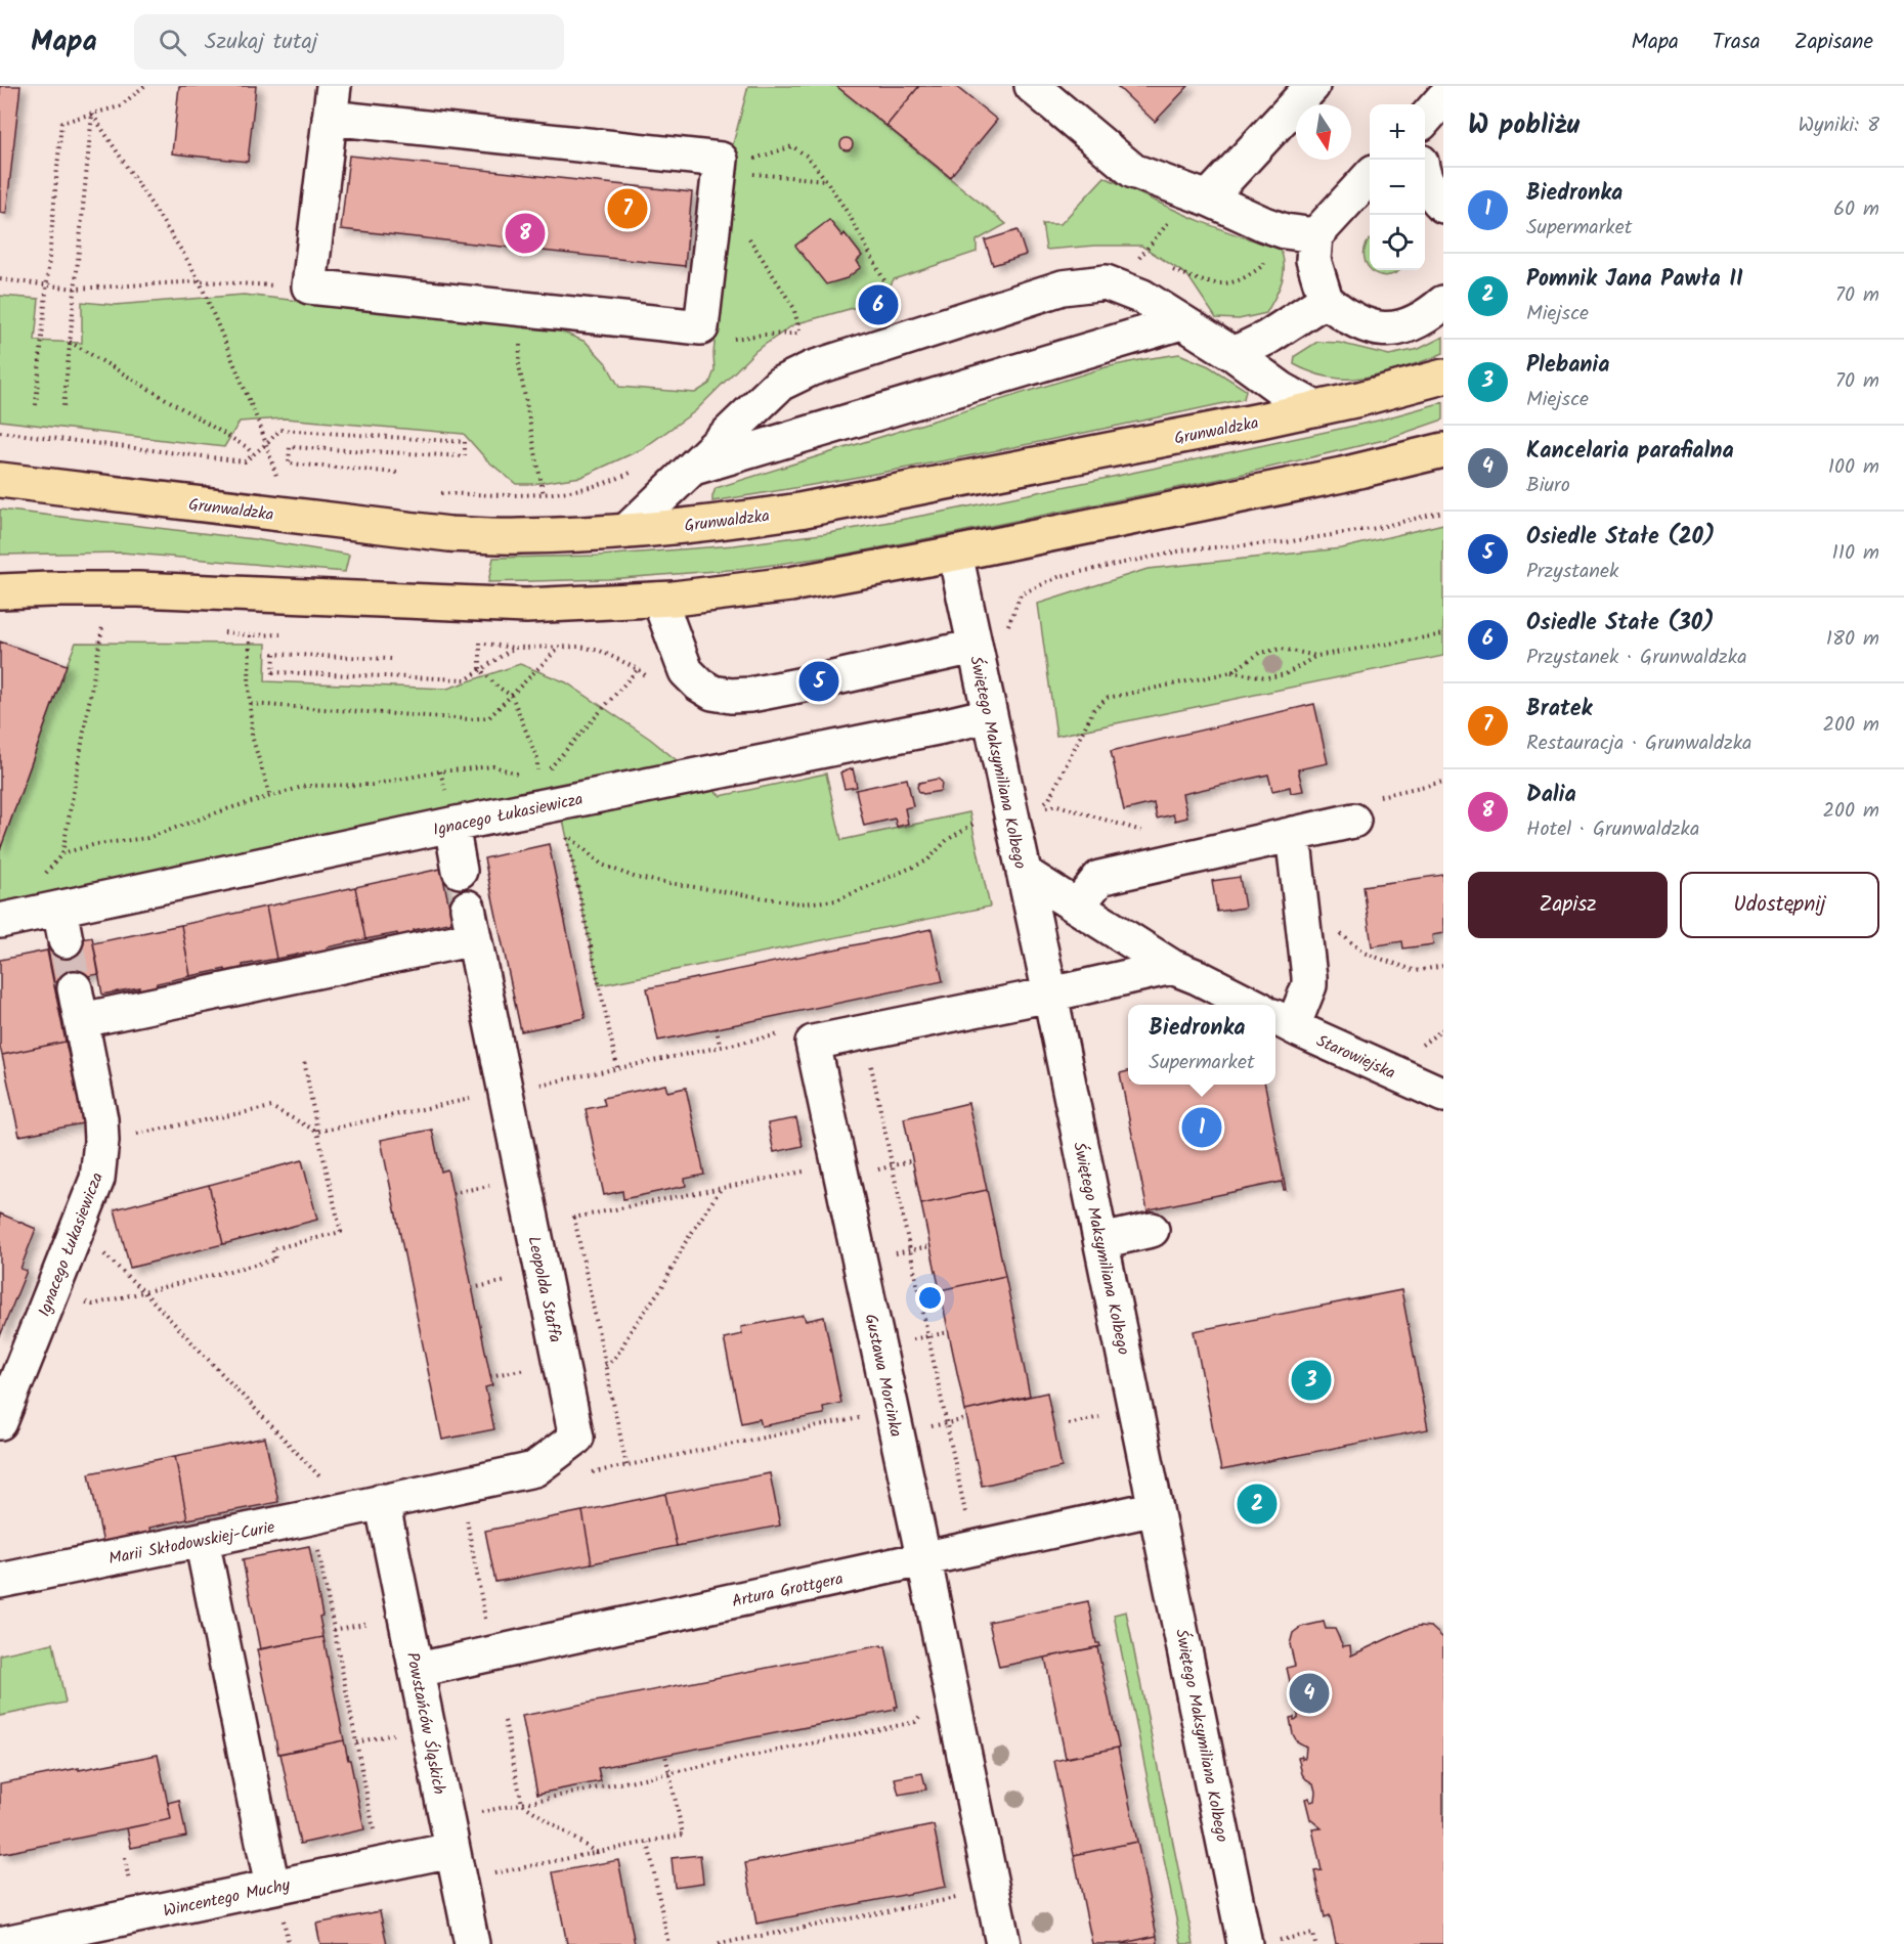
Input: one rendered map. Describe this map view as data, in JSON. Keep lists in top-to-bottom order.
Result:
{
  "streets": {
    "main road": ["Grunwaldzka"],
    "street": [
      "Świętego Maksymiliana Kolbego",
      "Ignacego Łukasiewicza",
      "Starowiejska",
      "Leopolda Staffa",
      "Gustawa Morcinka",
      "Marii Skłodowskiej-Curie",
      "Artura Grottgera",
      "Powstańców Śląskich",
      "Wincentego Muchy"
    ]
  },
  "crossings": [
    ["Świętego Maksymiliana Kolbego", "Ignacego Łukasiewicza"],
    ["Świętego Maksymiliana Kolbego", "Gustawa Morcinka"],
    ["Świętego Maksymiliana Kolbego", "Artura Grottgera"],
    ["Ignacego Łukasiewicza", "Leopolda Staffa"],
    ["Leopolda Staffa", "Marii Skłodowskiej-Curie"],
    ["Leopolda Staffa", "Powstańców Śląskich"],
    ["Gustawa Morcinka", "Artura Grottgera"],
    ["Marii Skłodowskiej-Curie", "Powstańców Śląskich"],
    ["Artura Grottgera", "Powstańców Śląskich"],
    ["Powstańców Śląskich", "Wincentego Muchy"]
  ],
  "north": "bottom",
  "page": {
    "header": "Mapa",
    "search": "Szukaj tutaj",
    "nav": ["Mapa", "Trasa", "Zapisane"],
    "heading": ["W pobliżu", "Wyniki: 8"],
    "map_buttons": ["+", "−"],
    "list": [
      {
        "mark": "1",
        "name": "Biedronka",
        "note": "Supermarket",
        "value": "60 m"
      },
      {
        "mark": "2",
        "name": "Pomnik Jana Pawła II",
        "note": "Miejsce",
        "value": "70 m"
      },
      {
        "mark": "3",
        "name": "Plebania",
        "note": "Miejsce",
        "value": "70 m"
      },
      {
        "mark": "4",
        "name": "Kancelaria parafialna",
        "note": "Biuro",
        "value": "100 m"
      },
      {
        "mark": "5",
        "name": "Osiedle Stałe (20)",
        "note": "Przystanek",
        "value": "110 m"
      },
      {
        "mark": "6",
        "name": "Osiedle Stałe (30)",
        "note": "Przystanek · Grunwaldzka",
        "value": "180 m"
      },
      {
        "mark": "7",
        "name": "Bratek",
        "note": "Restauracja · Grunwaldzka",
        "value": "200 m"
      },
      {
        "mark": "8",
        "name": "Dalia",
        "note": "Hotel · Grunwaldzka",
        "value": "200 m"
      }
    ],
    "pins": [
      "7",
      "8",
      "6",
      "5",
      "1",
      "3",
      "2",
      "4"
    ],
    "buttons": ["Zapisz", "Udostępnij"],
    "popup": ["Biedronka", "Supermarket"]
  }
}
